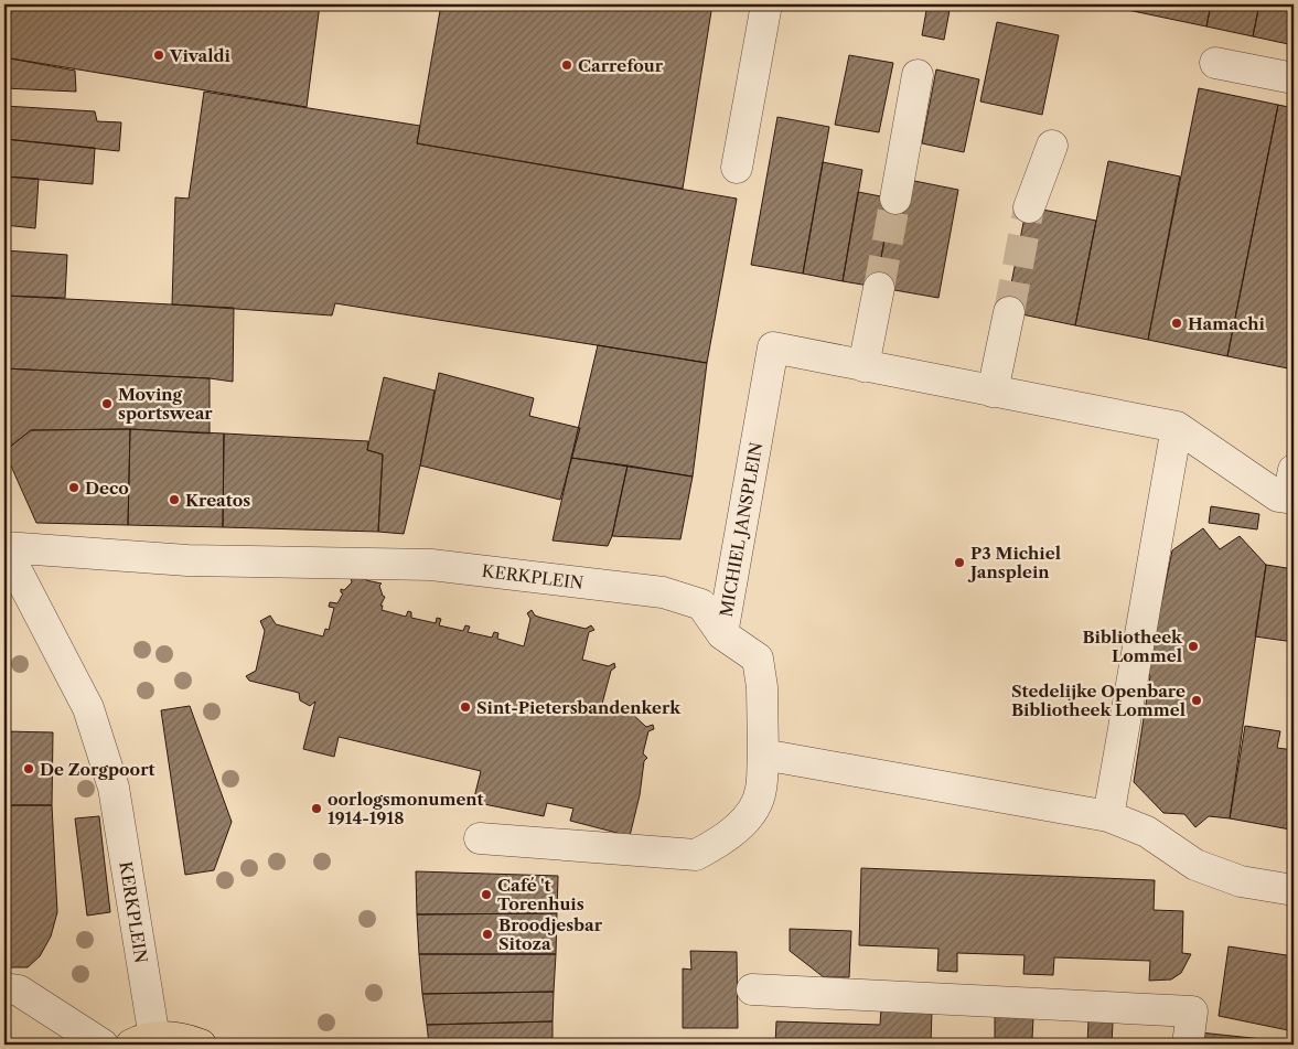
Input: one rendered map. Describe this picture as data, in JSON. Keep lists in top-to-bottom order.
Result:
{
  "streets": {
    "main road": ["KERKPLEIN"],
    "street": ["MICHIEL JANSPLEIN"]
  },
  "crossings": [
    ["MICHIEL JANSPLEIN", "KERKPLEIN"]
  ],
  "places": [
    "Vivaldi",
    "Carrefour",
    "Hamachi",
    "Moving sportswear",
    "Deco",
    "Kreatos",
    "P3 Michiel Jansplein",
    "Bibliotheek Lommel",
    "Stedelijke Openbare Bibliotheek Lommel",
    "Sint-Pietersbandenkerk",
    "De Zorgpoort",
    "oorlogsmonument 1914-1918",
    "Café 't Torenhuis",
    "Broodjesbar Sitoza"
  ]
}
